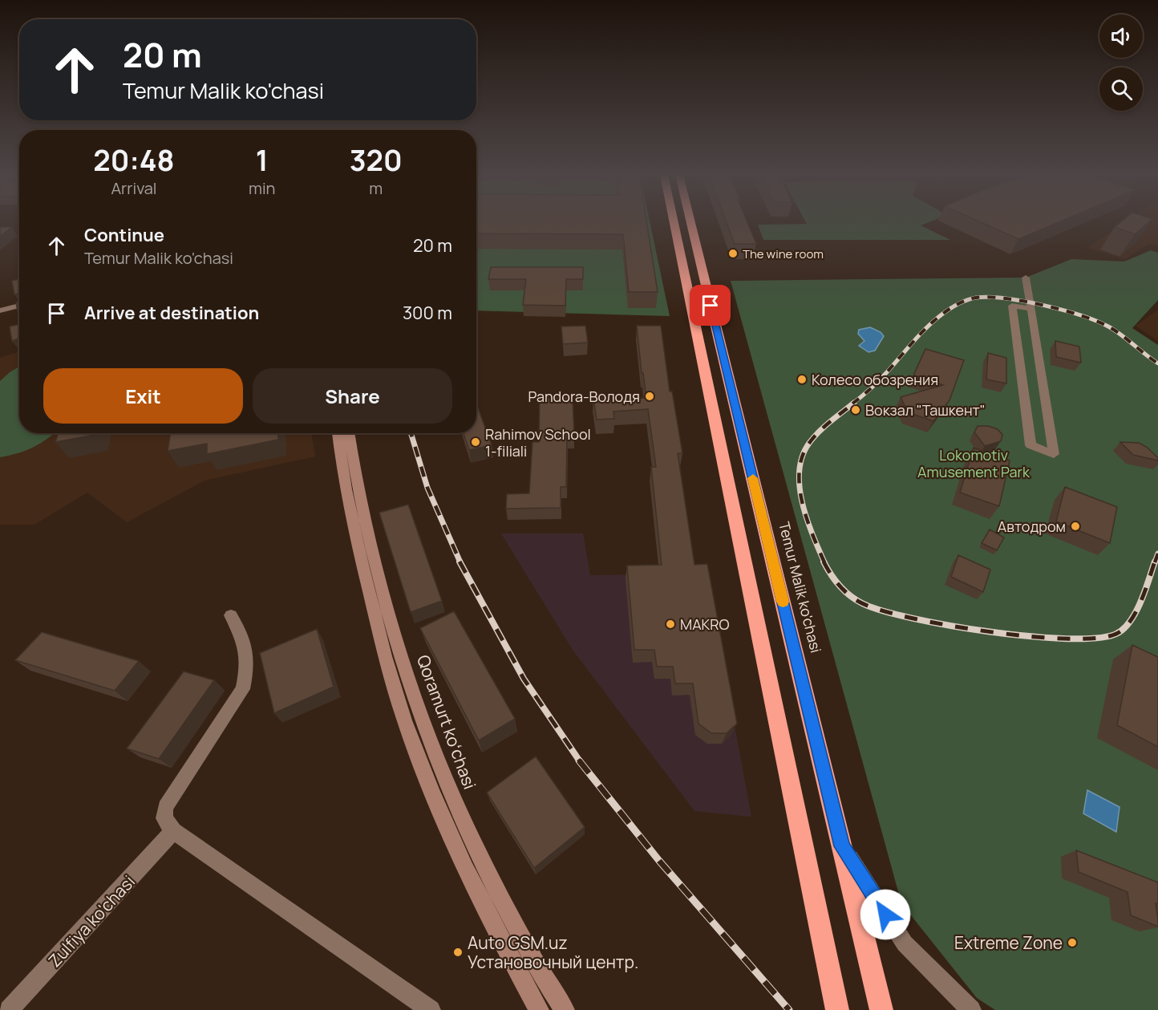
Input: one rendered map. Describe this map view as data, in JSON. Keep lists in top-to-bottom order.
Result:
{
  "streets": {
    "highway": ["Temur Malik ko'chasi"],
    "main road": ["Qoramurt koʻchasi"],
    "street": ["Zulfiya ko'chasi"]
  },
  "parks": ["Lokomotiv Amusement Park"],
  "places": [
    "The wine room",
    "Колесо обозрения",
    "Pandora-Володя",
    "Вокзал \"Ташкент\"",
    "Rahimov School 1-filiali",
    "Автодром",
    "MAKRO",
    "Extreme Zone",
    "Auto GSM.uz Установочный центр."
  ],
  "page": {
    "turn": ["20 m", "Temur Malik ko'chasi"],
    "eta": [
      "20:48",
      "Arrival",
      "1",
      "min",
      "320",
      "m"
    ],
    "list": [
      {
        "name": "Continue",
        "note": "Temur Malik ko'chasi",
        "value": "20 m"
      },
      {
        "name": "Arrive at destination",
        "value": "300 m"
      }
    ],
    "buttons": ["Exit", "Share"]
  }
}
